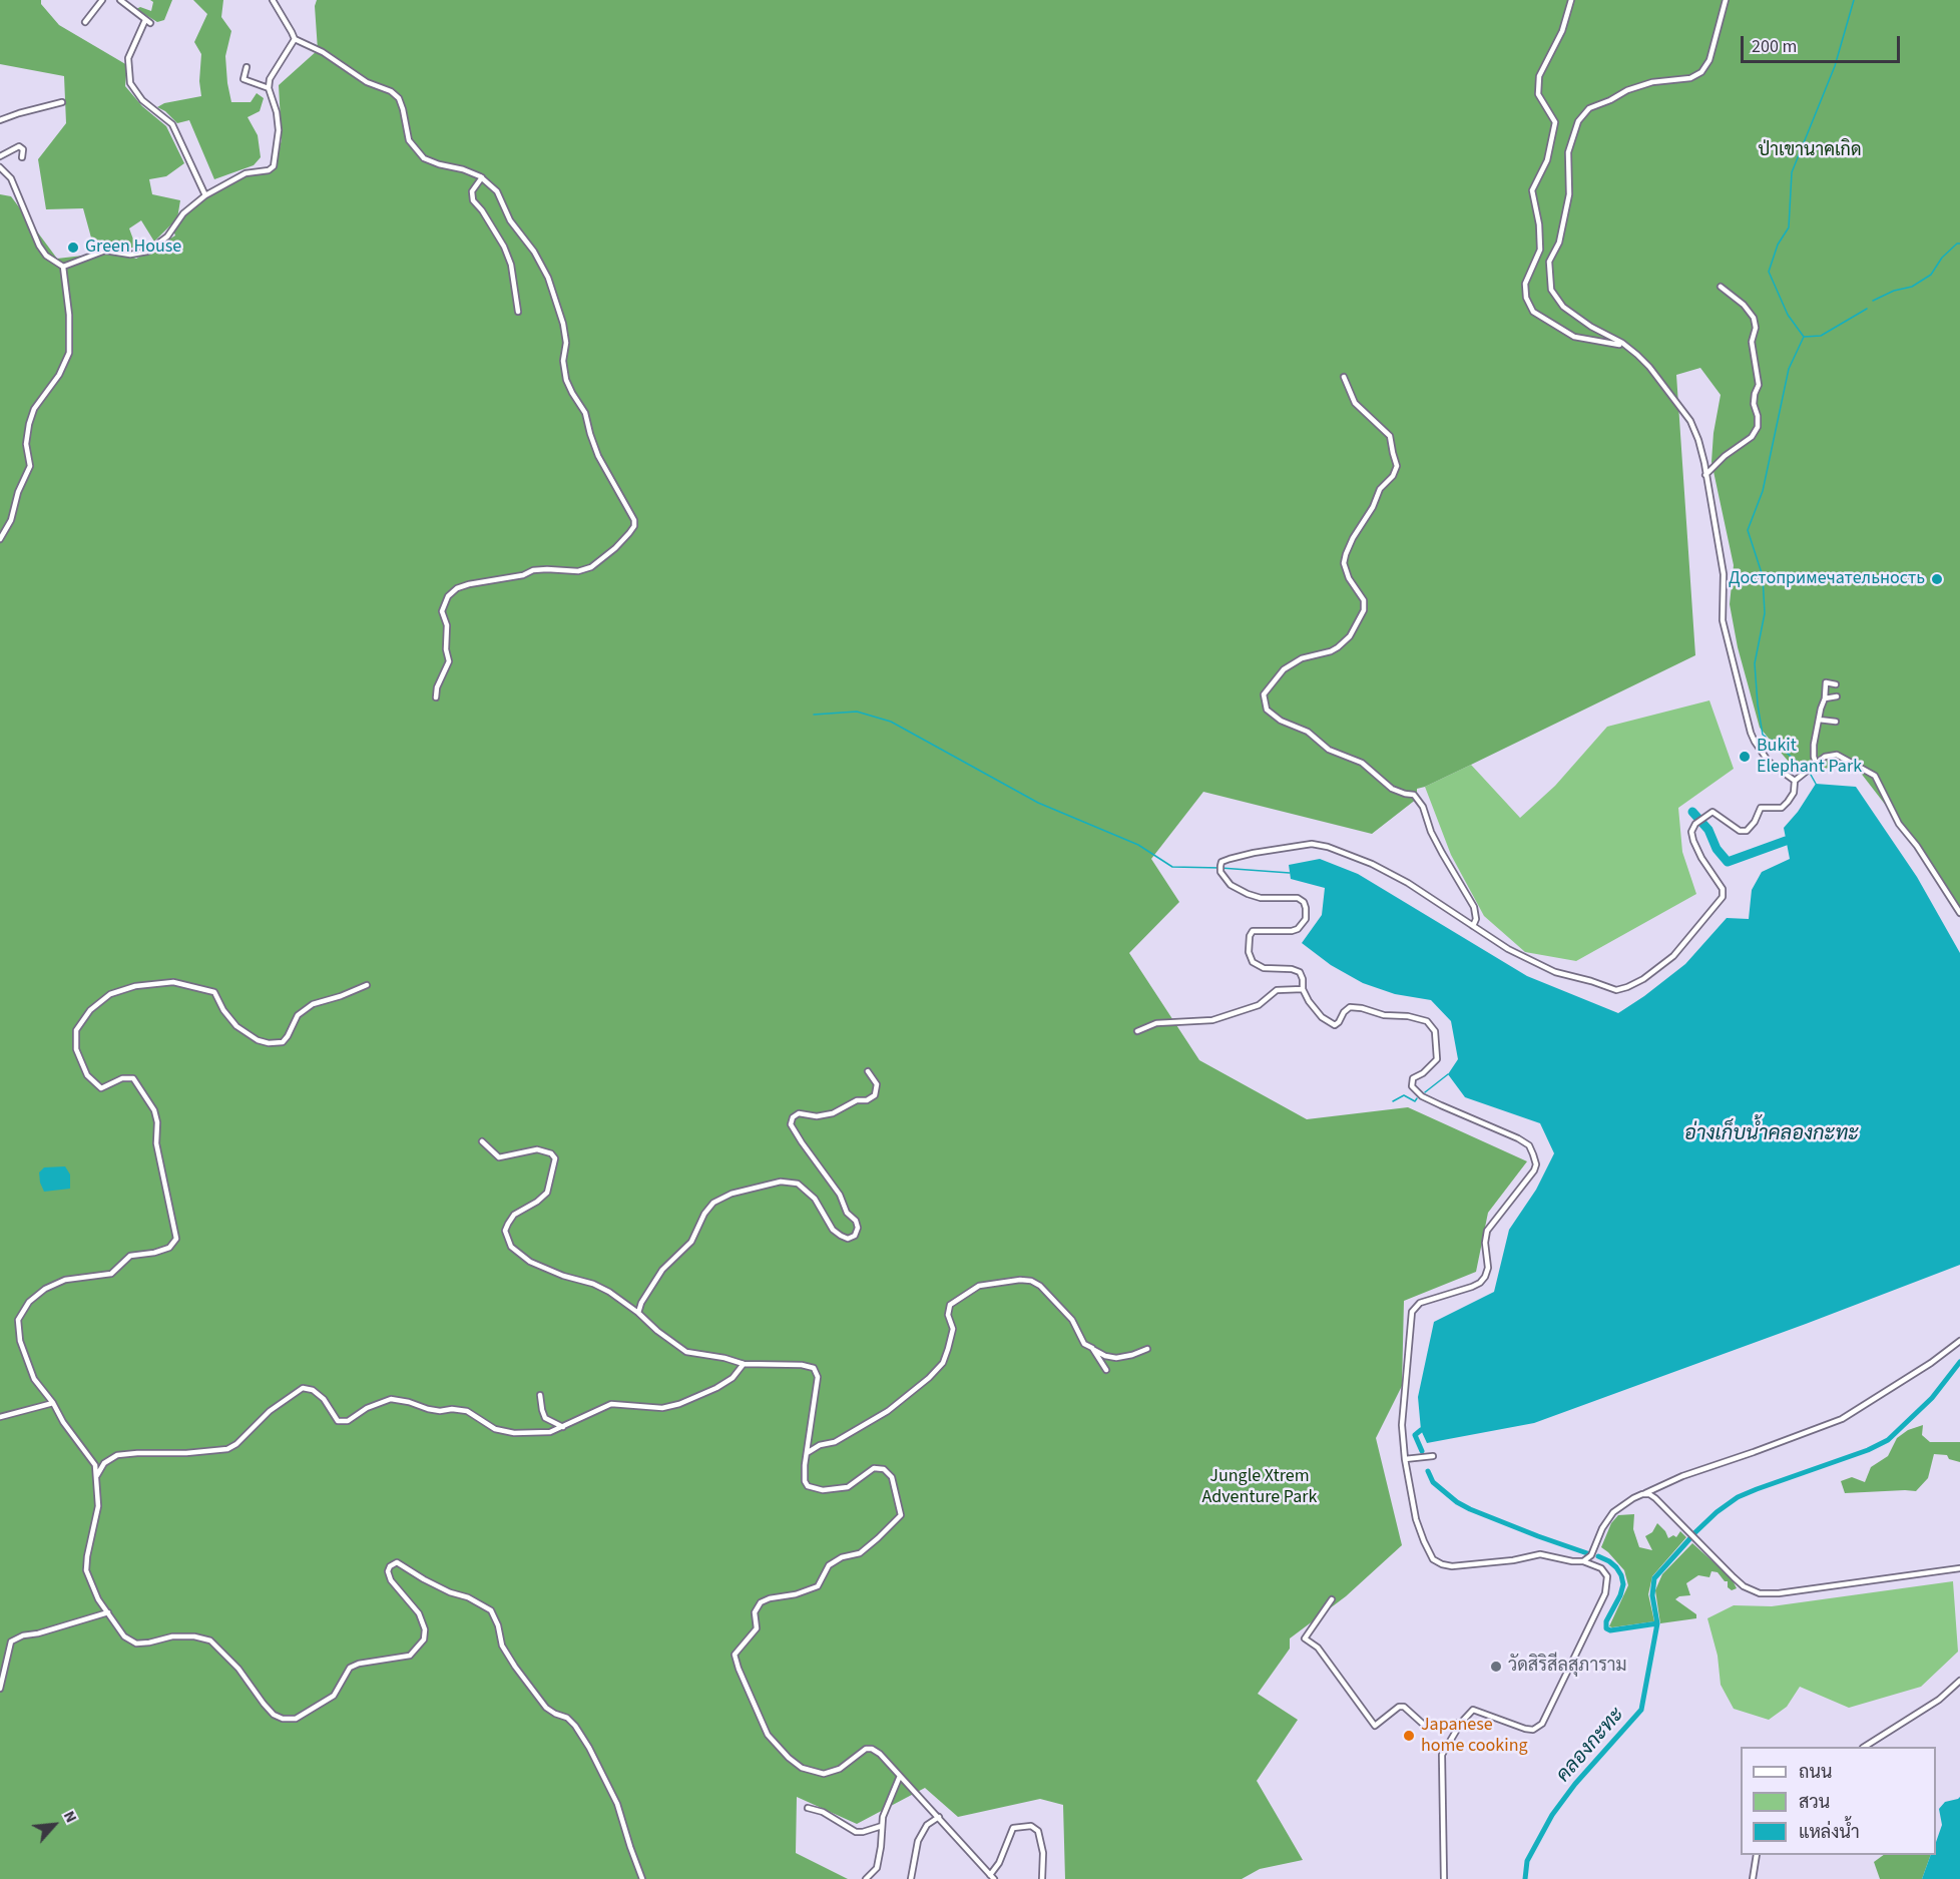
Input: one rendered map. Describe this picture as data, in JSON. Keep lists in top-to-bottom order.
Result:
{
  "water": ["อ่างเก็บน้ำคลองกะทะ", "คลองกะทะ"],
  "parks": ["ป่าเขานาคเกิด", "Jungle Xtrem Adventure Park"],
  "places": [
    "Green House",
    "Достопримечательность",
    "Bukit Elephant Park",
    "วัดสิริสีลสุภาราม",
    "Japanese home cooking"
  ],
  "legend": ["ถนน", "สวน", "แหล่งน้ำ"],
  "scale_bar": "200 m",
  "north": "top right"
}
